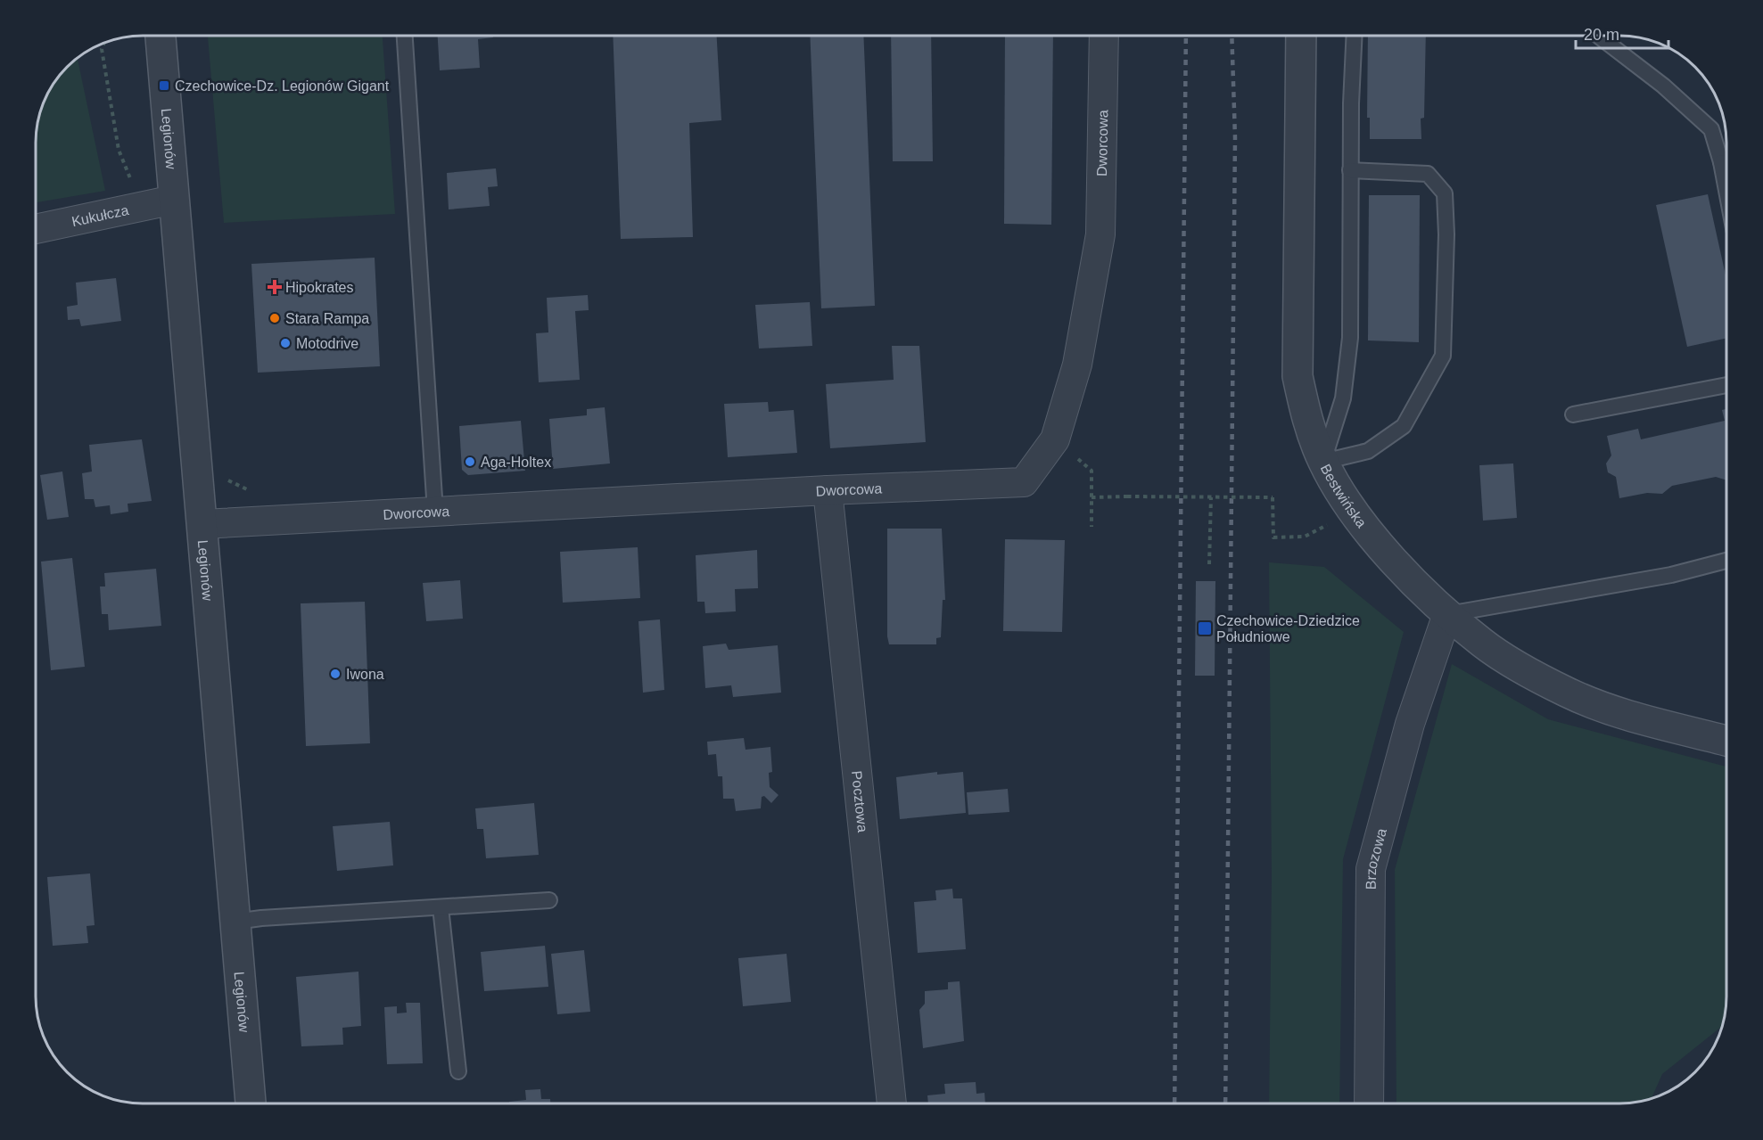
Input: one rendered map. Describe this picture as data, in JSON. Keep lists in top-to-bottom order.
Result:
{
  "streets": {
    "street": [
      "Legionów",
      "Dworcowa",
      "Kukułcza",
      "Bestwińska",
      "Pocztowa",
      "Brzozowa"
    ]
  },
  "crossings": [
    ["Legionów", "Dworcowa"],
    ["Legionów", "Kukułcza"],
    ["Dworcowa", "Pocztowa"],
    ["Bestwińska", "Brzozowa"]
  ],
  "places": {
    "transit": ["Czechowice-Dz. Legionów Gigant", "Czechowice-Dziedzice Południowe"],
    "health": ["Hipokrates"],
    "other": [
      "Stara Rampa",
      "Motodrive",
      "Aga-Holtex",
      "Iwona"
    ]
  },
  "scale_bar": "20 m"
}
